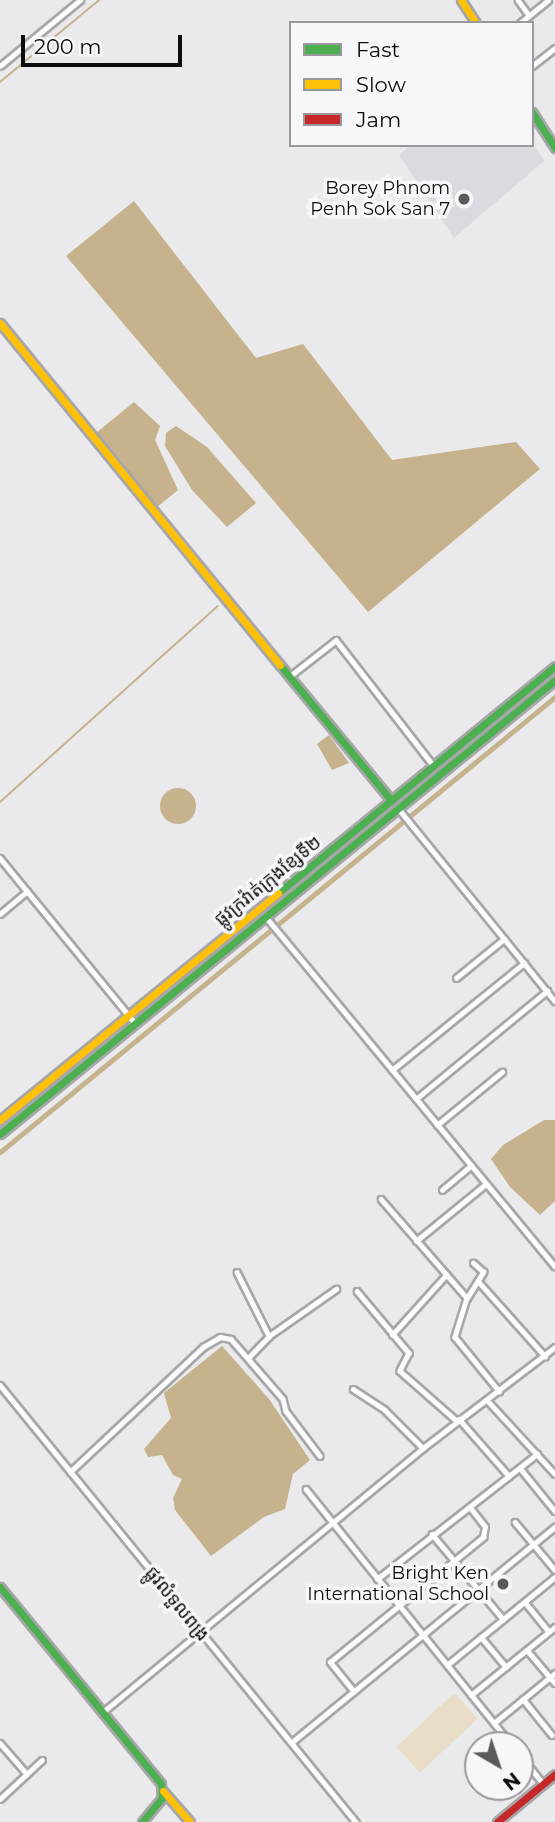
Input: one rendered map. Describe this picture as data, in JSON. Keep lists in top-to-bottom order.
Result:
{
  "streets": {
    "main road": ["ផ្លូវក្រវ៉ាត់ក្រុងខ្សែទី២"],
    "street": ["ផ្លូវលំទួលពង្រ"]
  },
  "places": ["Borey Phnom Penh Sok San 7", "Bright Ken International School"],
  "legend": ["Fast", "Slow", "Jam"],
  "scale_bar": "200 m",
  "north": "bottom right"
}
